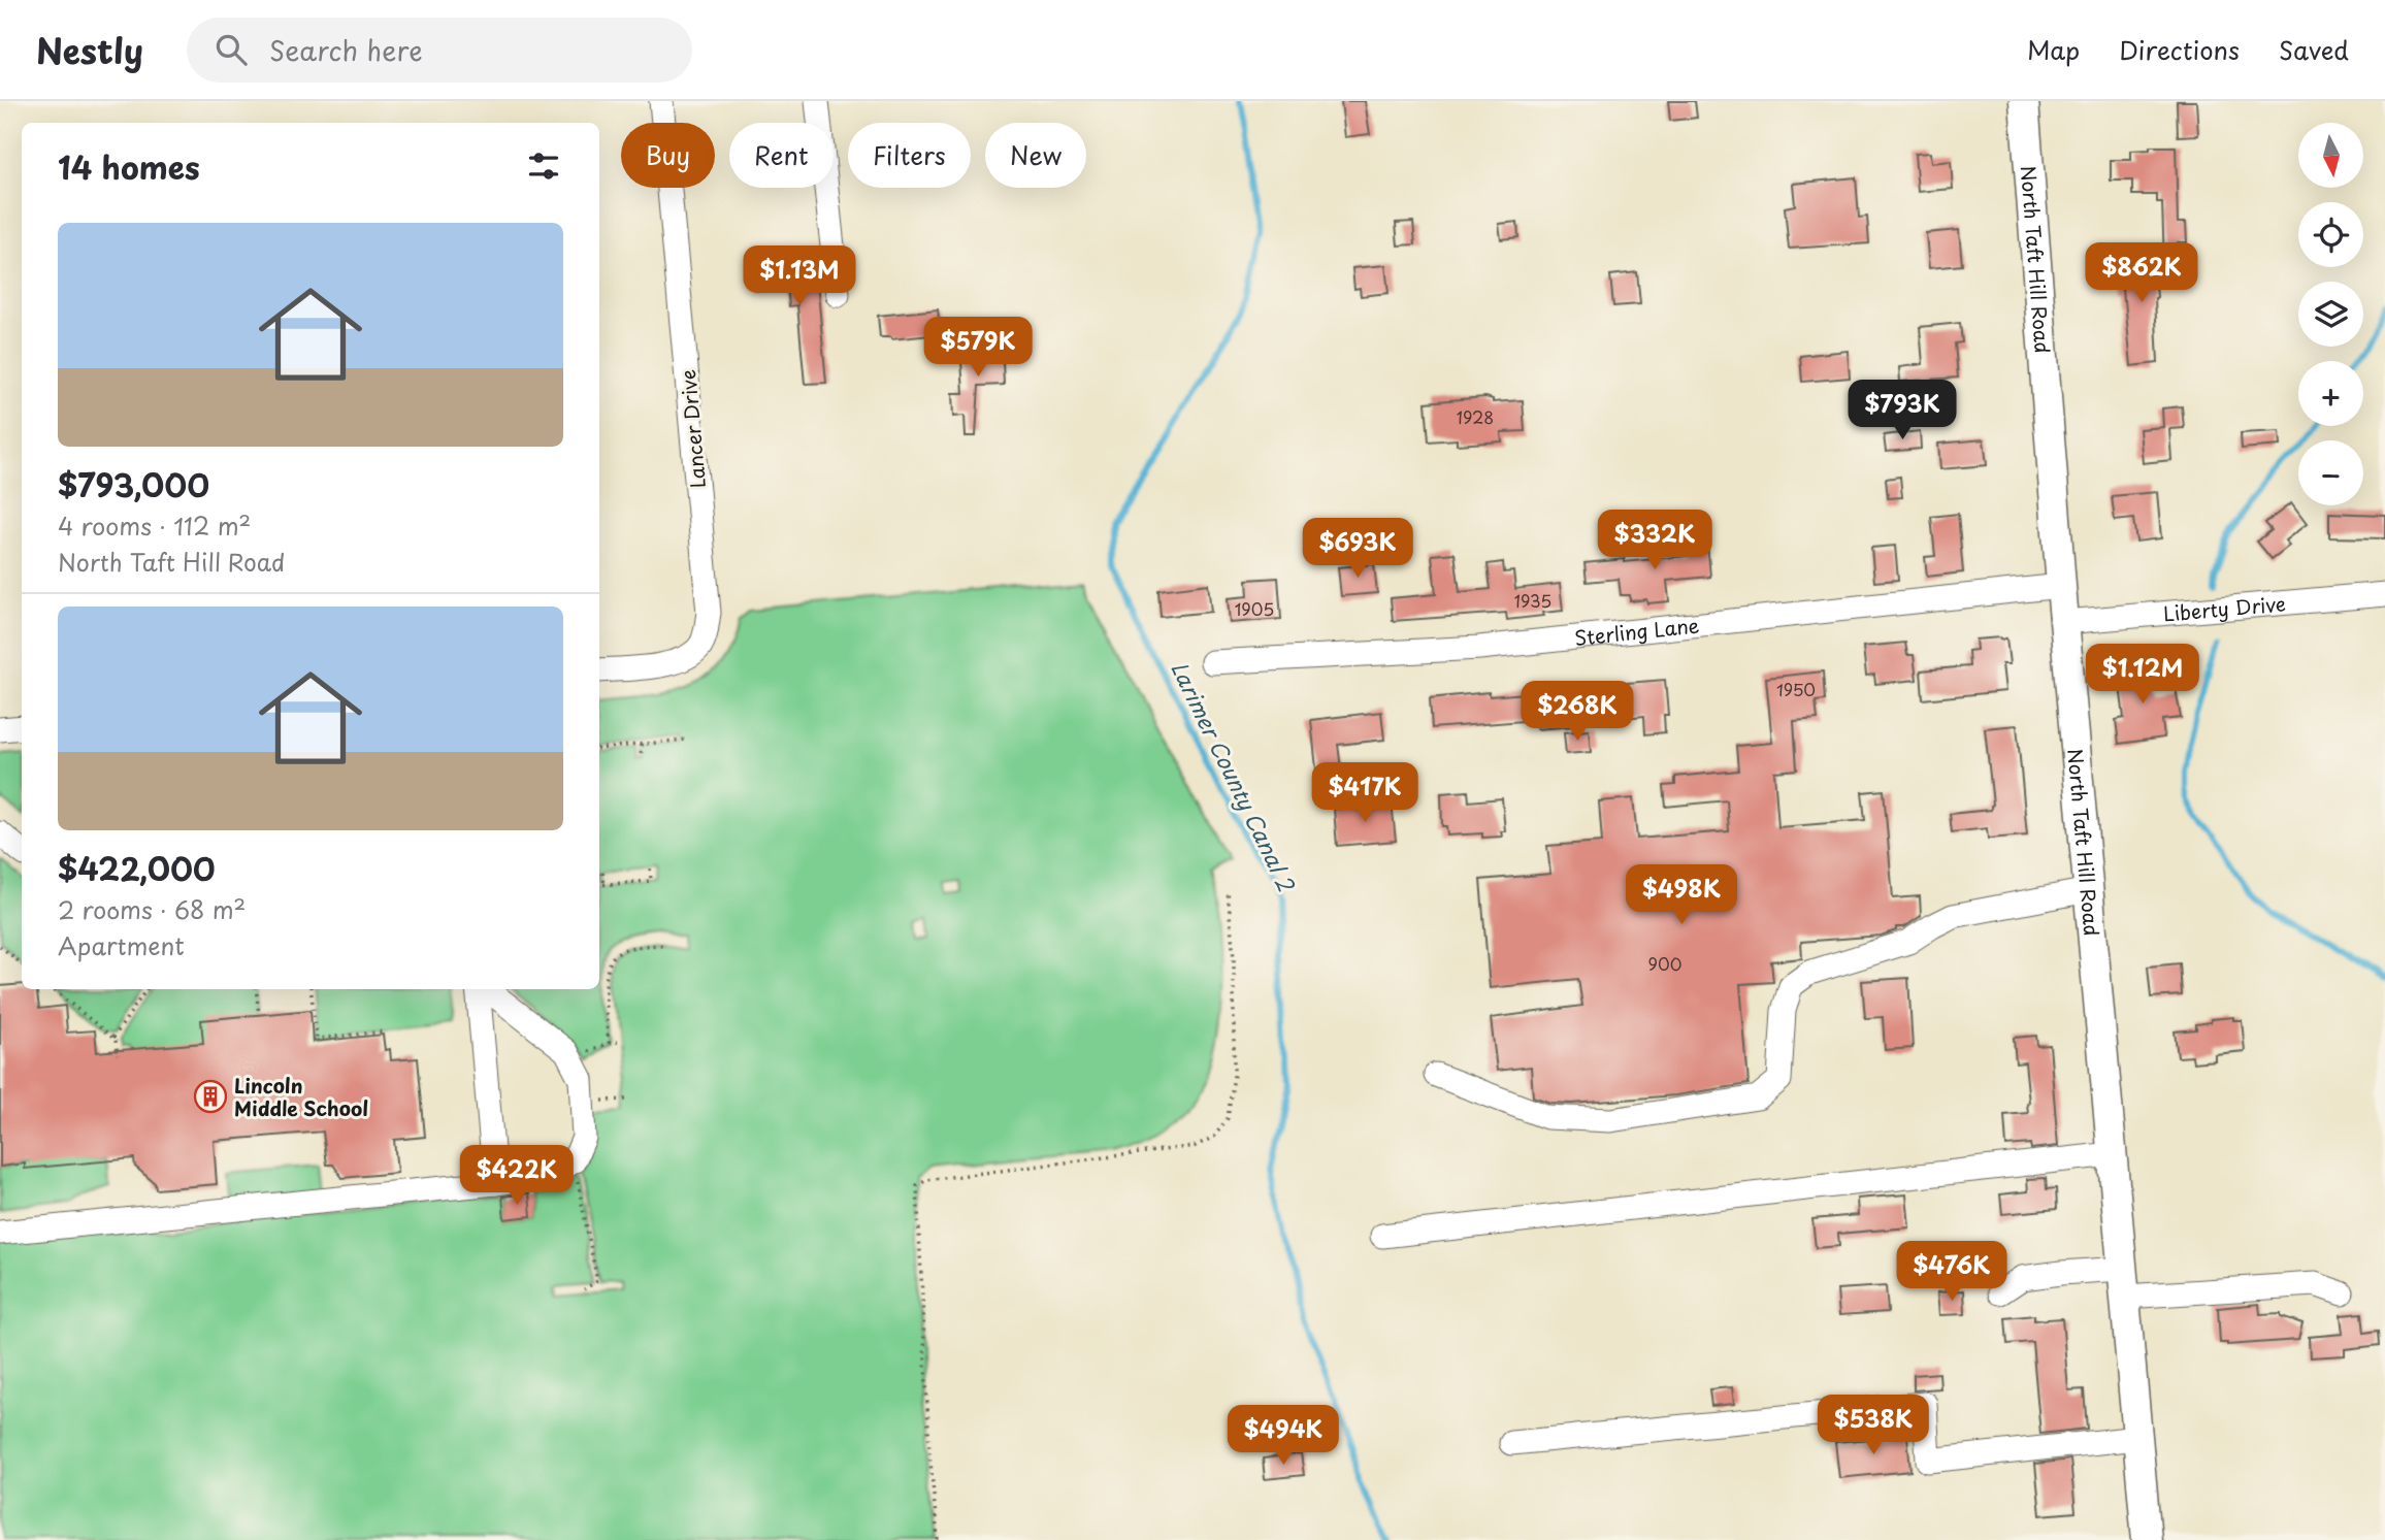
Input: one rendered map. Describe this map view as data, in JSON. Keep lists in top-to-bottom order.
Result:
{
  "streets": {
    "main road": ["North Taft Hill Road"],
    "street": ["Lancer Drive", "Liberty Drive", "Sterling Lane"]
  },
  "crossings": [
    ["North Taft Hill Road", "Liberty Drive"],
    ["North Taft Hill Road", "Sterling Lane"]
  ],
  "water": ["Larimer County Canal 2"],
  "places": {
    "building": ["Lincoln Middle School"]
  },
  "house_numbers": [
    "1928",
    "1935",
    "1905",
    "1950",
    "900"
  ],
  "north": "bottom",
  "page": {
    "header": "Nestly",
    "search": "Search here",
    "nav": ["Map", "Directions", "Saved"],
    "map_buttons": ["+", "−"],
    "chip": [
      "Buy",
      "Rent",
      "Filters",
      "New"
    ],
    "heading": "14 homes",
    "list": [
      {
        "name": "$793,000",
        "note": "4 rooms · 112 m² · North Taft Hill Road"
      },
      {
        "name": "$422,000",
        "note": "2 rooms · 68 m² · Apartment"
      }
    ],
    "price": [
      "$862K",
      "$1.13M",
      "$579K",
      "$793K",
      "$332K",
      "$693K",
      "$1.12M",
      "$268K",
      "$417K",
      "$498K",
      "$422K",
      "$476K",
      "$538K",
      "$494K"
    ]
  }
}
